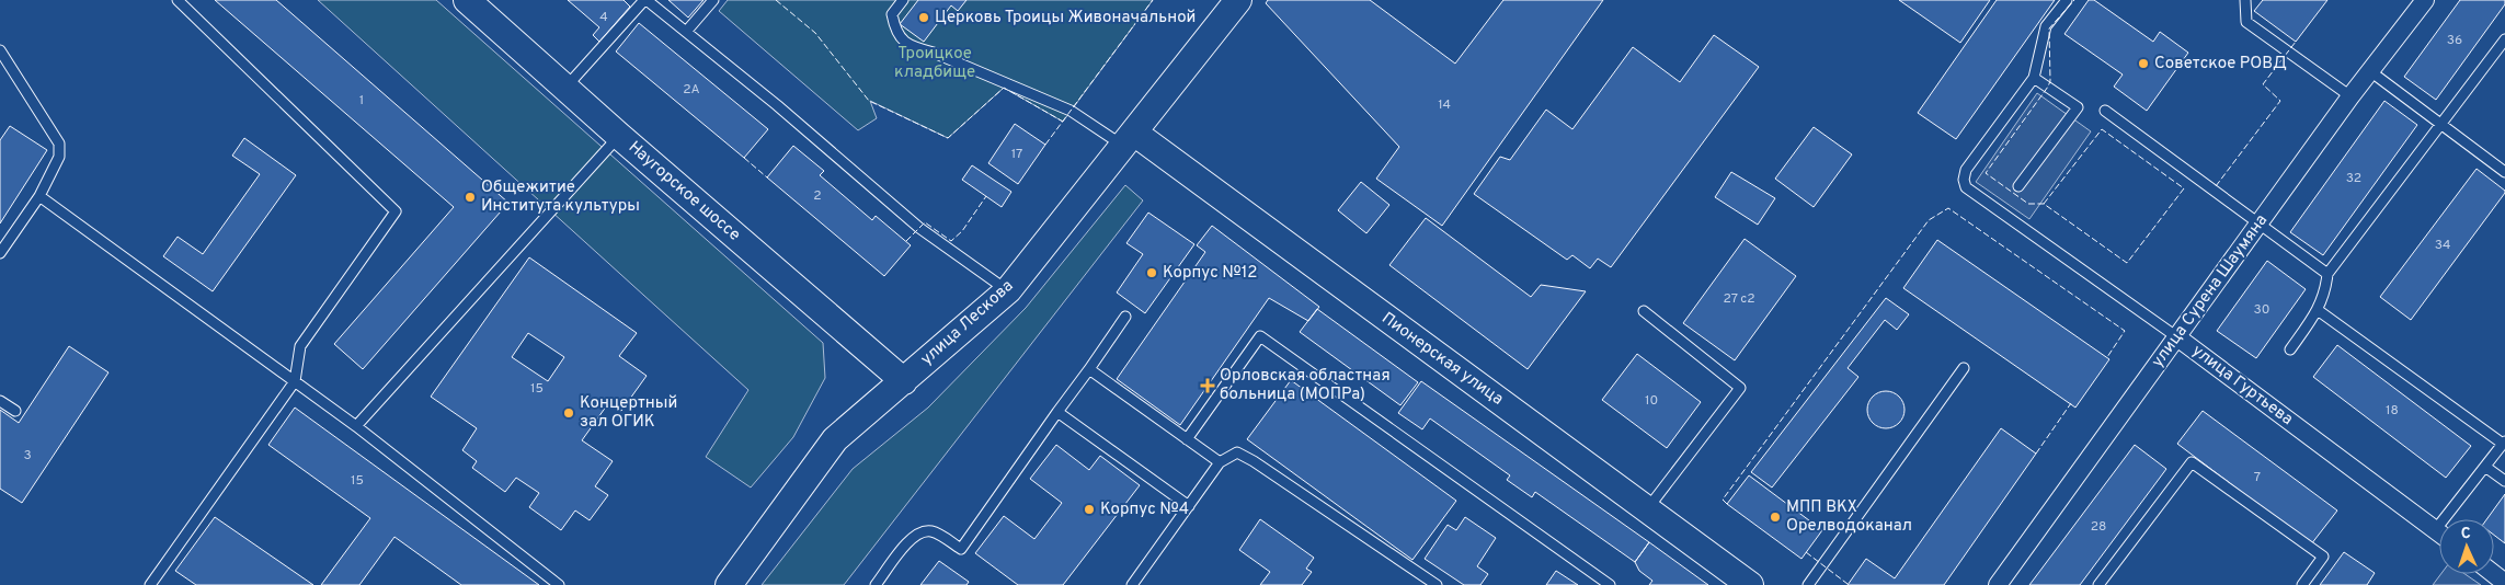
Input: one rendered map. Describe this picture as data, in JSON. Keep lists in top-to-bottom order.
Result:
{
  "streets": {
    "main road": ["Наугорское шоссе", "улица Лескова", "Пионерская улица"],
    "street": ["улица Сурена Шаумяна", "улица Гуртьева"]
  },
  "crossings": [
    ["Наугорское шоссе", "улица Лескова"],
    ["улица Сурена Шаумяна", "улица Гуртьева"],
    ["улица Лескова", "Пионерская улица"]
  ],
  "parks": ["Троицкое кладбище"],
  "places": {
    "other": [
      "Церковь Троицы Живоначальной",
      "Советское РОВД",
      "Общежитие Института культуры",
      "Корпус №12",
      "Концертный зал ОГИК",
      "Корпус №4",
      "МПП ВКХ Орелводоканал"
    ],
    "health": ["Орловская областная больница (МОПРа)"]
  },
  "house_numbers": [
    "4",
    "36",
    "2А",
    "1",
    "14",
    "17",
    "32",
    "2",
    "34",
    "27 с2",
    "30",
    "15",
    "10",
    "18",
    "3",
    "7",
    "15",
    "28"
  ],
  "north": "top"
}
